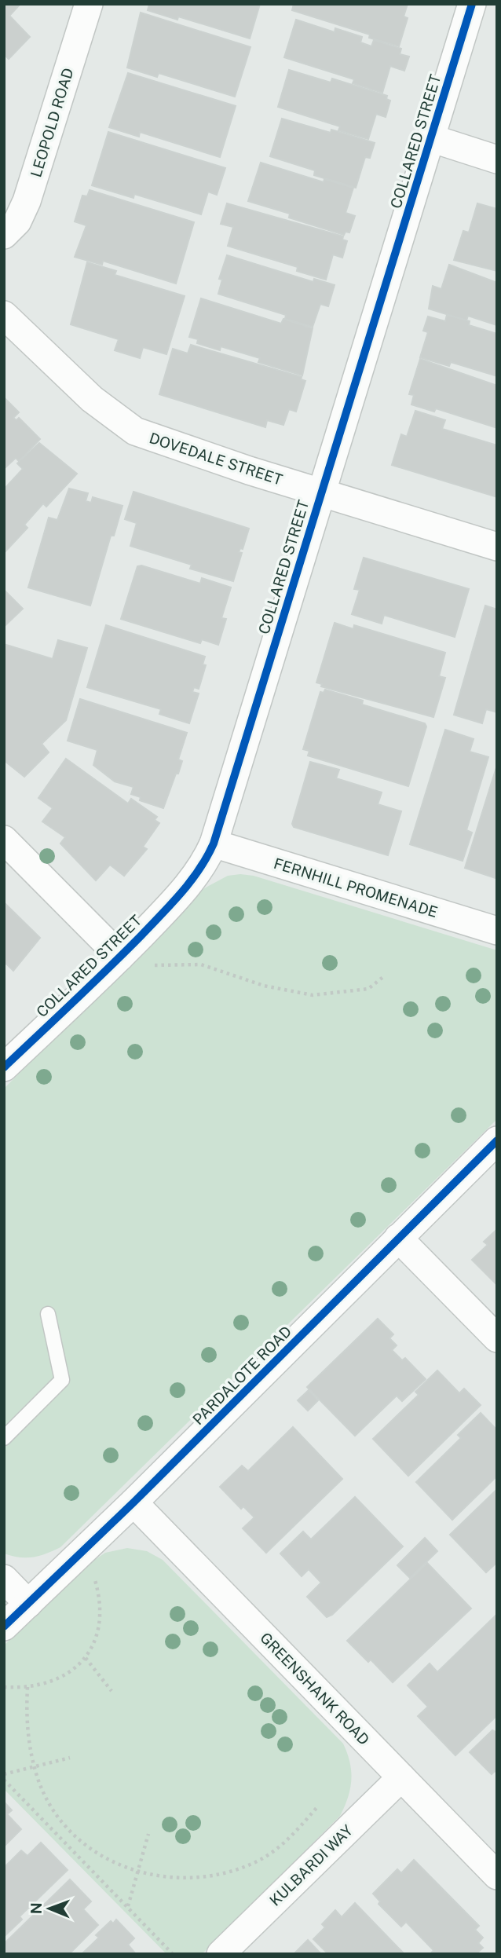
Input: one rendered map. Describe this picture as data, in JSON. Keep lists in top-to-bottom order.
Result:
{
  "streets": {
    "street": [
      "LEOPOLD ROAD",
      "COLLARED STREET",
      "DOVEDALE STREET",
      "FERNHILL PROMENADE",
      "PARDALOTE ROAD",
      "GREENSHANK ROAD",
      "KULBARDI WAY"
    ]
  },
  "crossings": [
    ["COLLARED STREET", "DOVEDALE STREET"],
    ["COLLARED STREET", "FERNHILL PROMENADE"],
    ["PARDALOTE ROAD", "GREENSHANK ROAD"],
    ["GREENSHANK ROAD", "KULBARDI WAY"]
  ],
  "north": "left"
}
